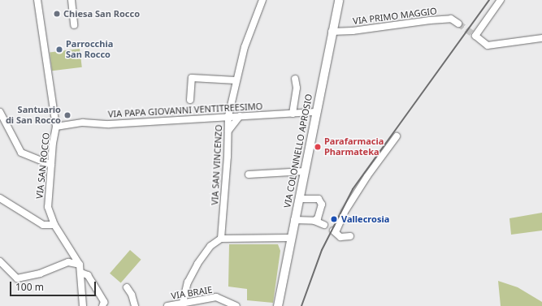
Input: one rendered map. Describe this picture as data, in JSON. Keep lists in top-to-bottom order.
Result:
{
  "streets": {
    "main road": ["VIA COLONNELLO APROSIO"],
    "street": [
      "VIA PRIMO MAGGIO",
      "VIA PAPA GIOVANNI VENTITREESIMO",
      "VIA SAN VINCENZO",
      "VIA SAN ROCCO",
      "VIA BRAIE"
    ]
  },
  "crossings": [
    ["VIA PRIMO MAGGIO", "VIA COLONNELLO APROSIO"],
    ["VIA PAPA GIOVANNI VENTITREESIMO", "VIA COLONNELLO APROSIO"],
    ["VIA PAPA GIOVANNI VENTITREESIMO", "VIA SAN VINCENZO"],
    ["VIA PAPA GIOVANNI VENTITREESIMO", "VIA SAN ROCCO"]
  ],
  "places": [
    "Chiesa San Rocco",
    "Parrocchia San Rocco",
    "Santuario di San Rocco",
    "Parafarmacia Pharmateka",
    "Vallecrosia"
  ],
  "scale_bar": "100 m"
}
